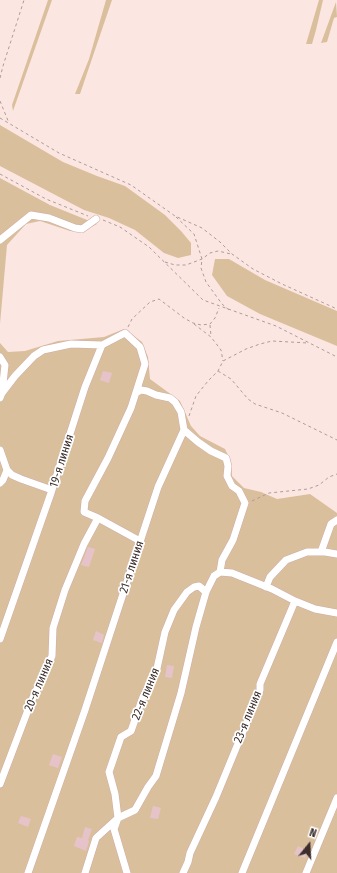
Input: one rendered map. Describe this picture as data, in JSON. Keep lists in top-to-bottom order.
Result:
{
  "streets": {
    "street": [
      "19-я линия",
      "21-я линия",
      "20-я линия",
      "22-я линия",
      "23-я линия"
    ]
  },
  "north": "top"
}
